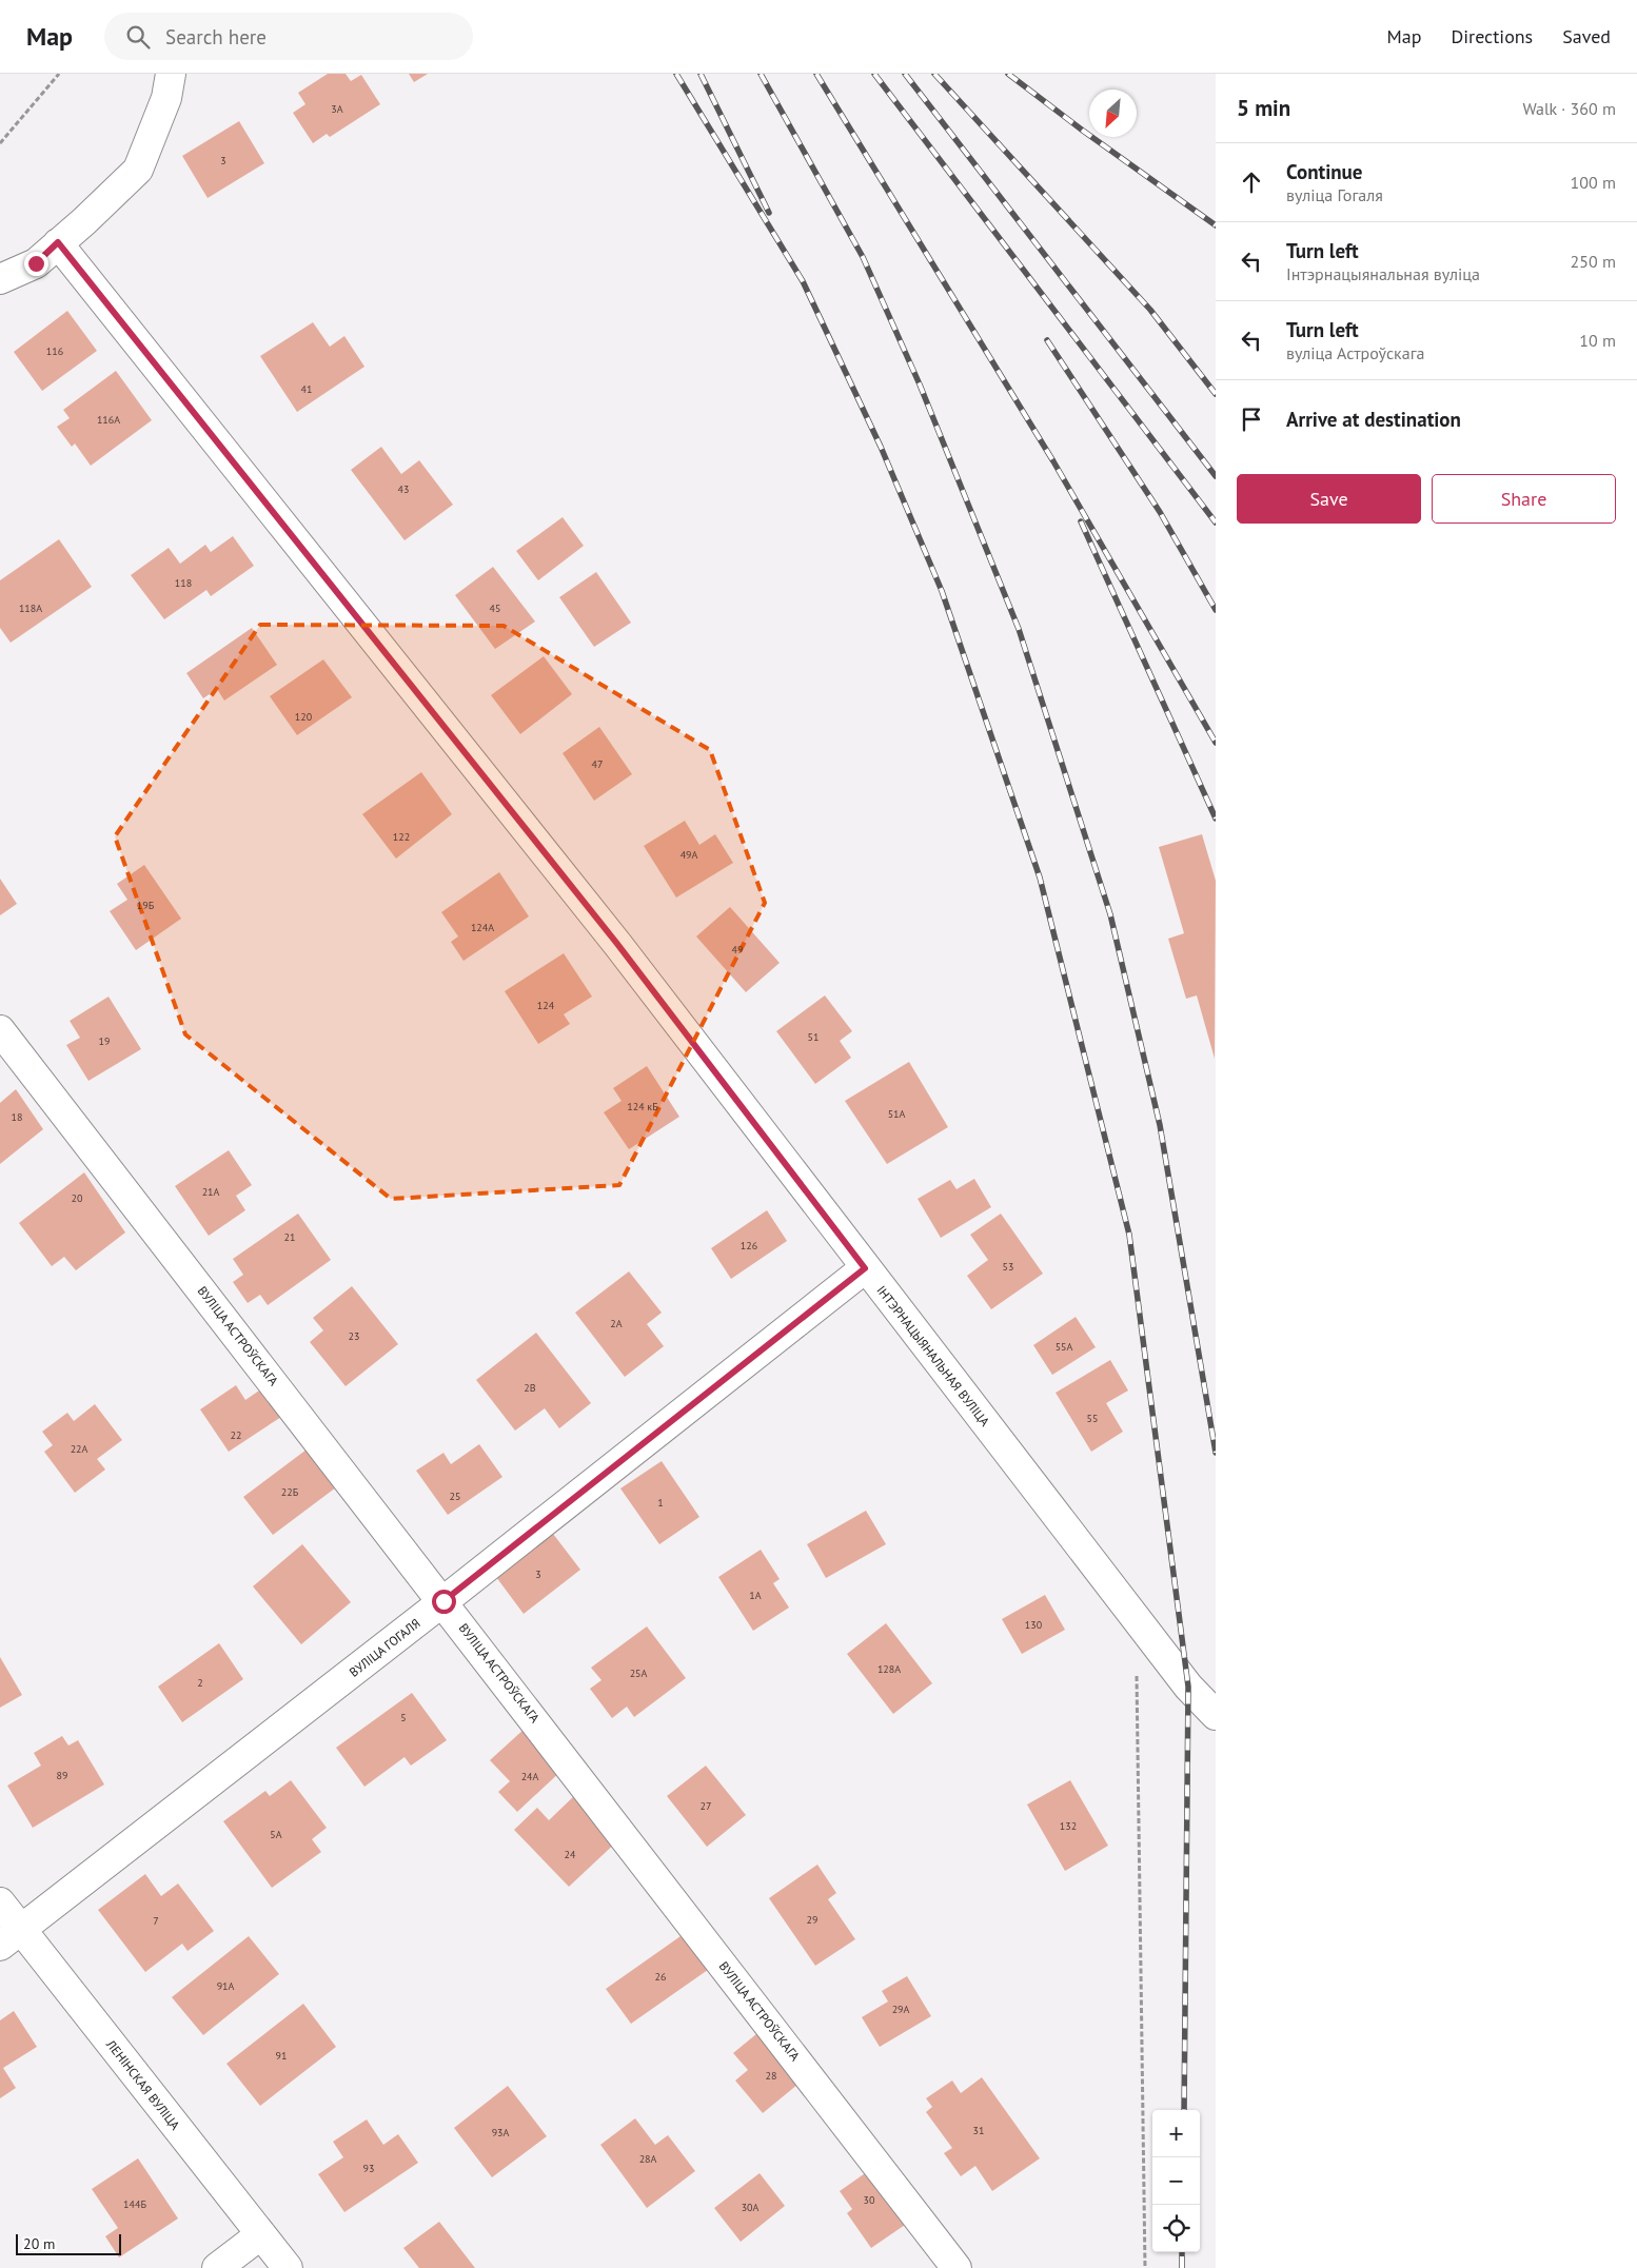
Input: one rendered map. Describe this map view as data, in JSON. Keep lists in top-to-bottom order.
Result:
{
  "streets": {
    "street": [
      "ВУЛІЦА АСТРОЎСКАГА",
      "ІНТЭРНАЦЫЯНАЛЬНАЯ ВУЛІЦА",
      "ВУЛІЦА ГОГАЛЯ",
      "ЛЕНІНСКАЯ ВУЛІЦА"
    ]
  },
  "crossings": [
    ["ВУЛІЦА АСТРОЎСКАГА", "ВУЛІЦА ГОГАЛЯ"],
    ["ІНТЭРНАЦЫЯНАЛЬНАЯ ВУЛІЦА", "ВУЛІЦА ГОГАЛЯ"],
    ["ВУЛІЦА ГОГАЛЯ", "ЛЕНІНСКАЯ ВУЛІЦА"]
  ],
  "house_numbers": [
    "3А",
    "3",
    "116",
    "41",
    "116А",
    "43",
    "118",
    "118А",
    "45",
    "120",
    "47",
    "122",
    "49А",
    "19Б",
    "124А",
    "49",
    "124",
    "51",
    "19",
    "124 кБ",
    "51А",
    "18",
    "21А",
    "20",
    "21",
    "126",
    "53",
    "2А",
    "23",
    "55А",
    "2В",
    "55",
    "22",
    "22А",
    "22Б",
    "25",
    "1",
    "3",
    "1А",
    "130",
    "128А",
    "25А",
    "2",
    "5",
    "89",
    "24А",
    "27",
    "132",
    "5А",
    "24",
    "29",
    "7",
    "26",
    "91А",
    "29А",
    "91",
    "28",
    "31",
    "93А",
    "28А",
    "93",
    "30",
    "144Б",
    "30А"
  ],
  "scale_bar": "20 m",
  "north": "bottom left",
  "page": {
    "header": "Map",
    "search": "Search here",
    "nav": ["Map", "Directions", "Saved"],
    "heading": ["5 min", "Walk · 360 m"],
    "list": [
      ["Continue", "вуліца Гогаля", "100 m"],
      ["Turn left", "Інтэрнацыянальная вуліца", "250 m"],
      ["Turn left", "вуліца Астроўскага", "10 m"],
      "Arrive at destination"
    ],
    "buttons": ["Save", "Share"],
    "map_buttons": ["+", "−"],
    "scale": "20 m"
  }
}
